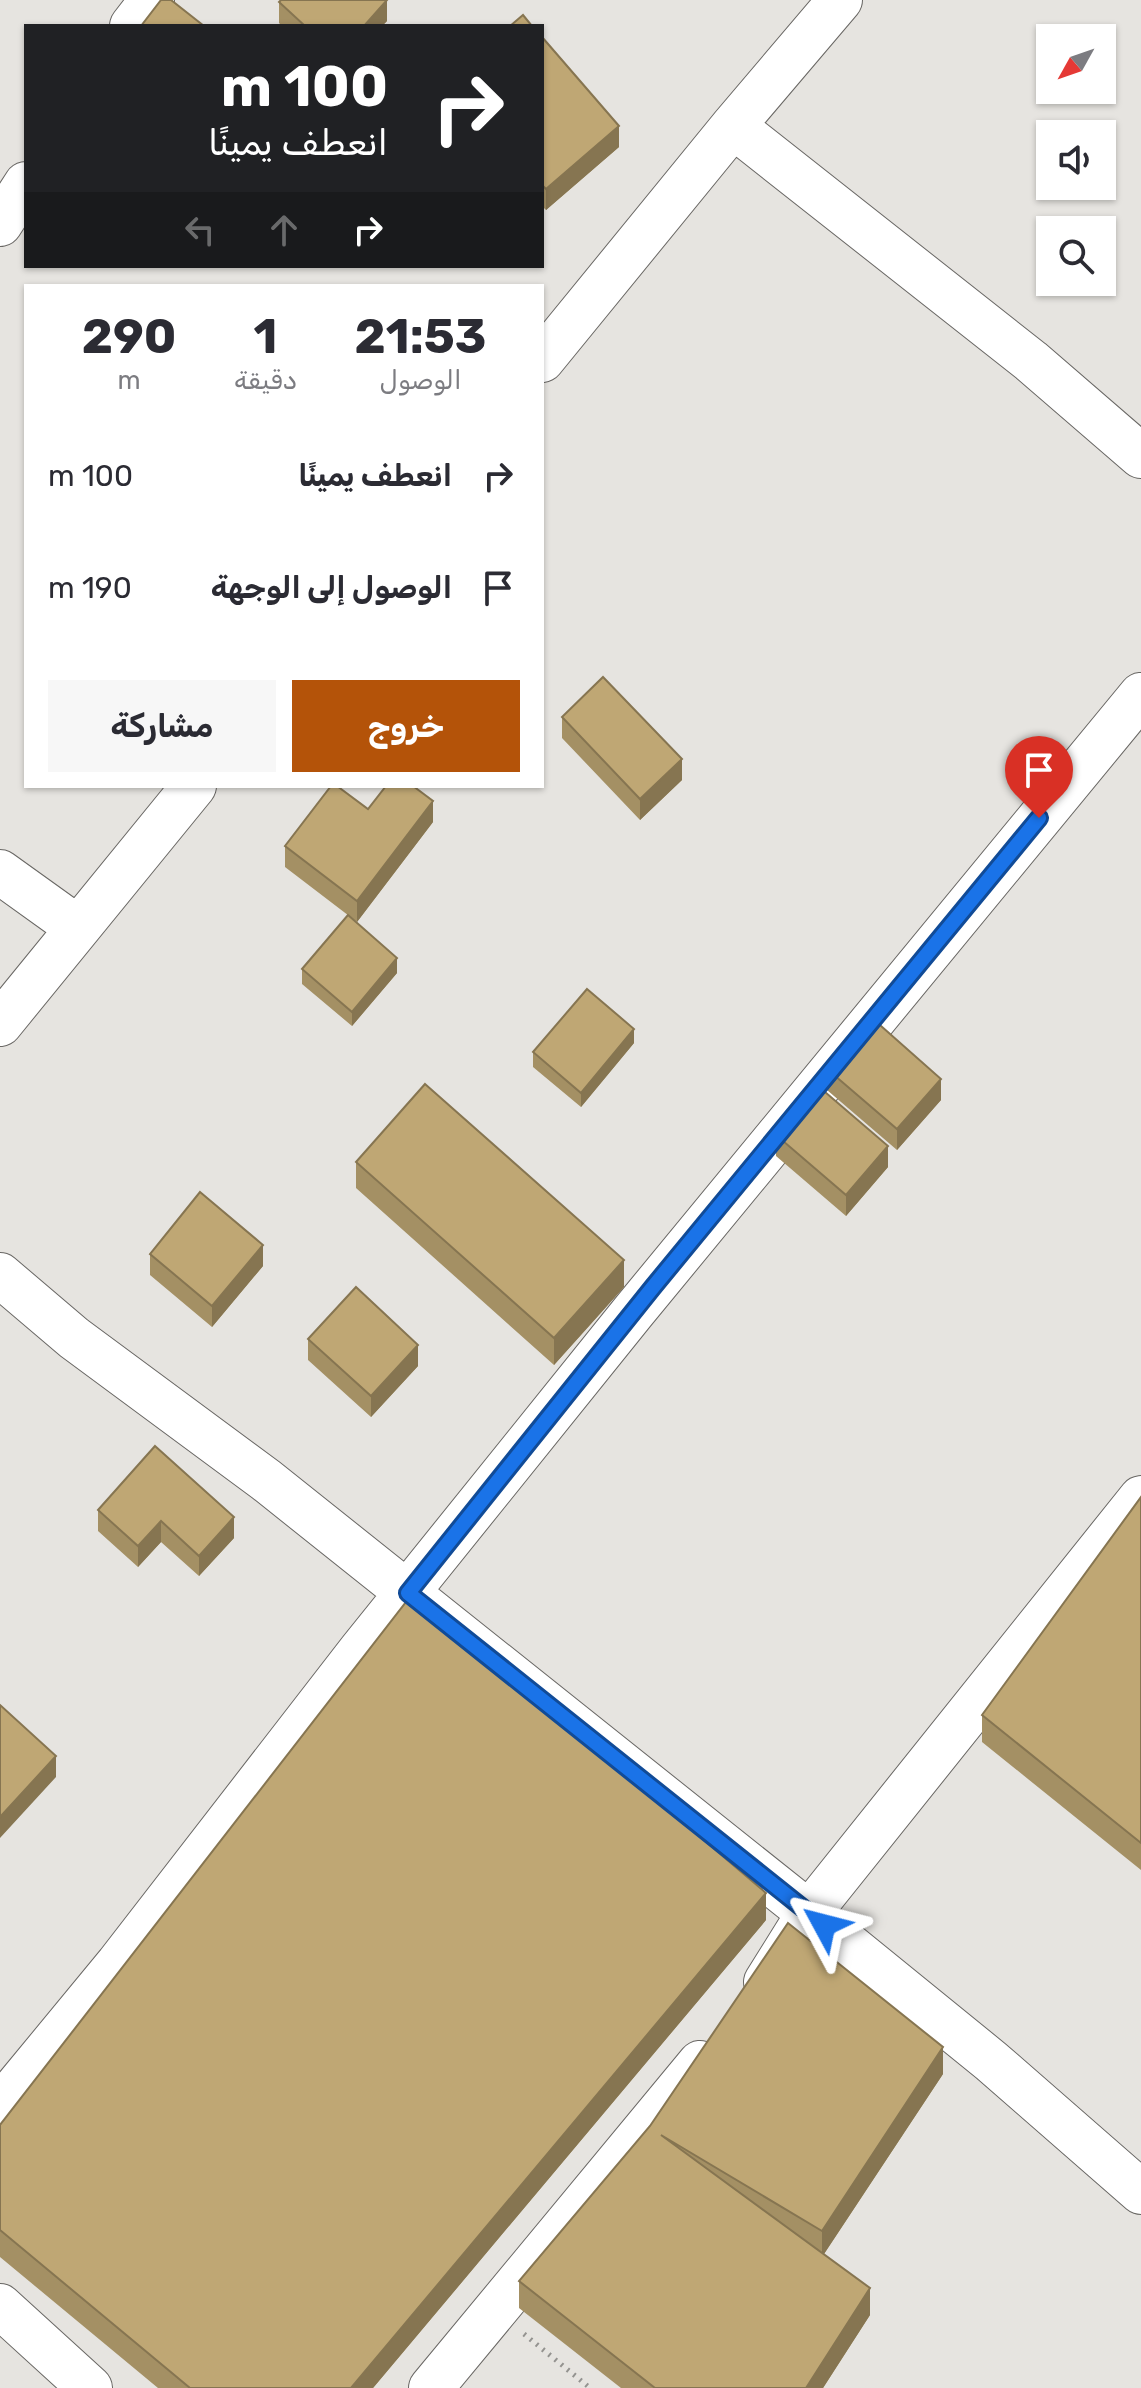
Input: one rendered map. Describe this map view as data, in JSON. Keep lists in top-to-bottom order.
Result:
{
  "north": "bottom left",
  "page": {
    "turn": ["100 m", "انعطف يمينًا"],
    "eta": [
      "21:53",
      "الوصول",
      "1",
      "دقيقة",
      "290",
      "m"
    ],
    "list": [
      {
        "name": "انعطف يمينًا",
        "value": "100 m"
      },
      {
        "name": "الوصول إلى الوجهة",
        "value": "190 m"
      }
    ],
    "buttons": ["خروج", "مشاركة"]
  }
}
